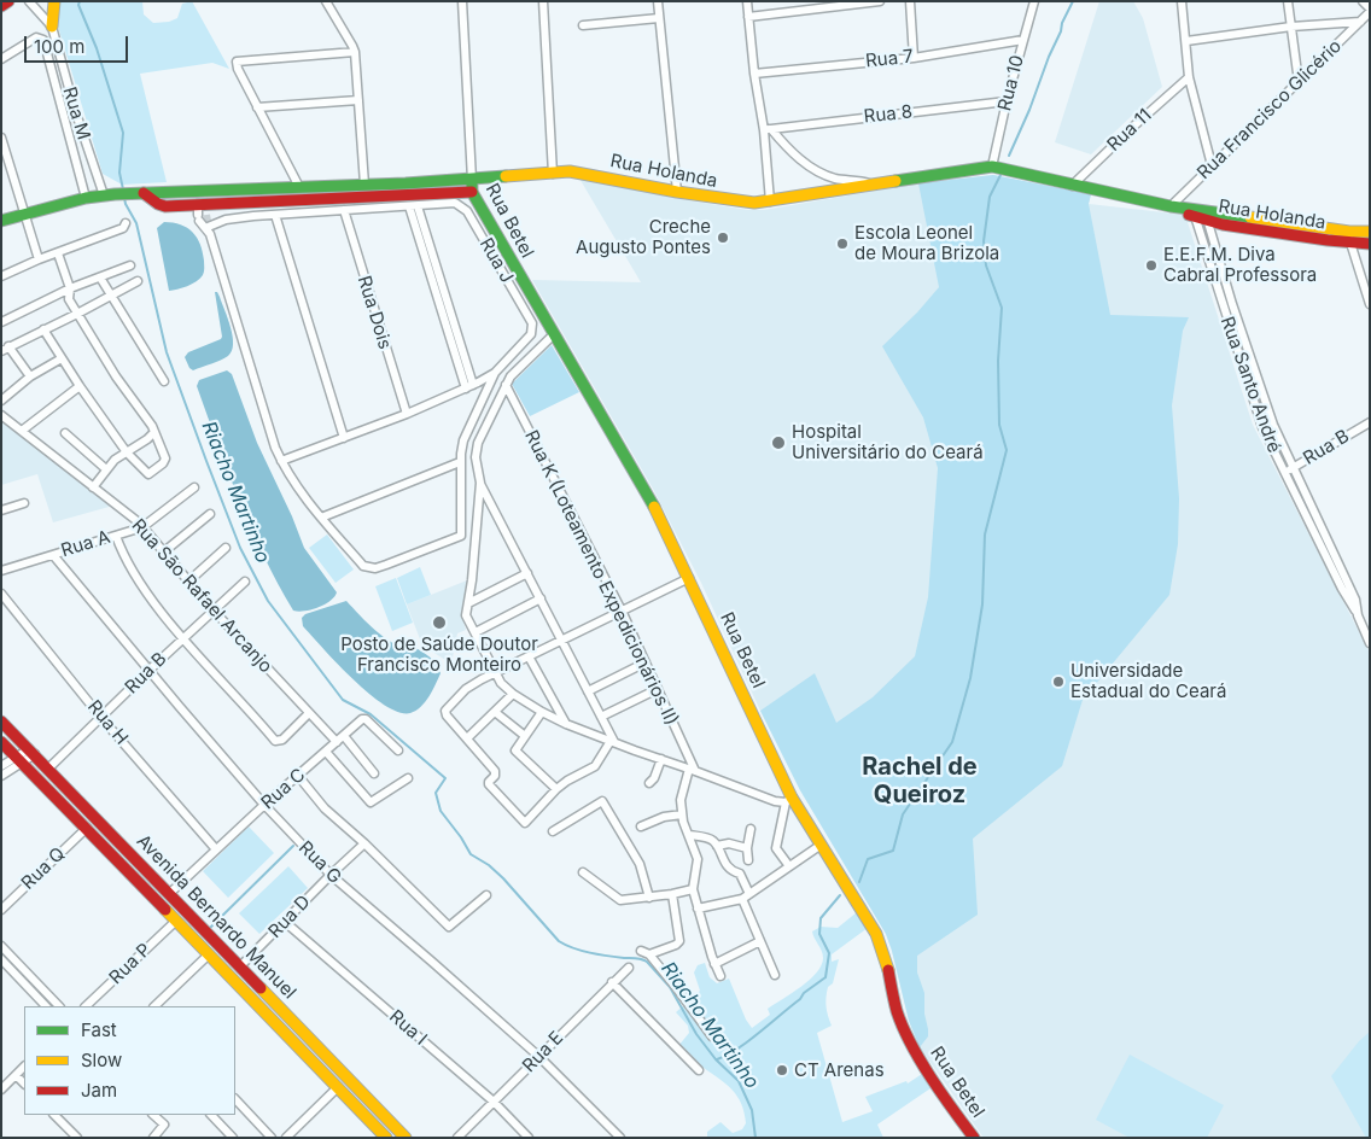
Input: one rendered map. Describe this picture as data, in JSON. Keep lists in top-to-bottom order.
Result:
{
  "streets": {
    "street": [
      "Rua 7",
      "Rua 10",
      "Rua Francisco Glicério",
      "Rua M",
      "Rua 8",
      "Rua 11",
      "Rua Holanda",
      "Rua Betel",
      "Rua J",
      "Rua Dois",
      "Rua Santo André",
      "Rua B",
      "Rua A",
      "Rua K (Loteamento Expedicionários II)",
      "Rua São Rafael Arcanjo",
      "Rua H",
      "Rua C",
      "Rua G",
      "Rua Q",
      "Avenida Bernardo Manuel",
      "Rua D",
      "Rua P",
      "Rua I",
      "Rua E"
    ]
  },
  "crossings": [
    ["Rua 7", "Rua 10"],
    ["Rua 10", "Rua 8"],
    ["Rua 10", "Rua Holanda"],
    ["Rua Francisco Glicério", "Rua Holanda"],
    ["Rua M", "Rua Holanda"],
    ["Rua 11", "Rua Holanda"],
    ["Rua Holanda", "Rua Betel"],
    ["Rua Holanda", "Rua J"],
    ["Rua Holanda", "Rua Dois"],
    ["Rua Holanda", "Rua Santo André"],
    ["Rua Santo André", "Rua B"],
    ["Rua B", "Rua São Rafael Arcanjo"],
    ["Rua B", "Rua H"],
    ["Rua B", "Rua G"],
    ["Rua B", "Avenida Bernardo Manuel"],
    ["Rua A", "Rua São Rafael Arcanjo"],
    ["Rua A", "Rua G"],
    ["Rua São Rafael Arcanjo", "Rua C"],
    ["Rua H", "Rua C"],
    ["Rua C", "Rua G"],
    ["Rua C", "Avenida Bernardo Manuel"],
    ["Rua G", "Rua D"],
    ["Rua G", "Rua E"],
    ["Rua Q", "Avenida Bernardo Manuel"],
    ["Avenida Bernardo Manuel", "Rua D"],
    ["Avenida Bernardo Manuel", "Rua P"],
    ["Rua D", "Rua I"],
    ["Rua I", "Rua E"]
  ],
  "districts": ["Rachel de Queiroz"],
  "water": ["Riacho Martinho"],
  "places": [
    "Creche Augusto Pontes",
    "Escola Leonel de Moura Brizola",
    "E.E.F.M. Diva Cabral Professora",
    "Hospital Universitário do Ceará",
    "Posto de Saúde Doutor Francisco Monteiro",
    "Universidade Estadual do Ceará",
    "CT Arenas"
  ],
  "legend": ["Fast", "Slow", "Jam"],
  "scale_bar": "100 m"
}
